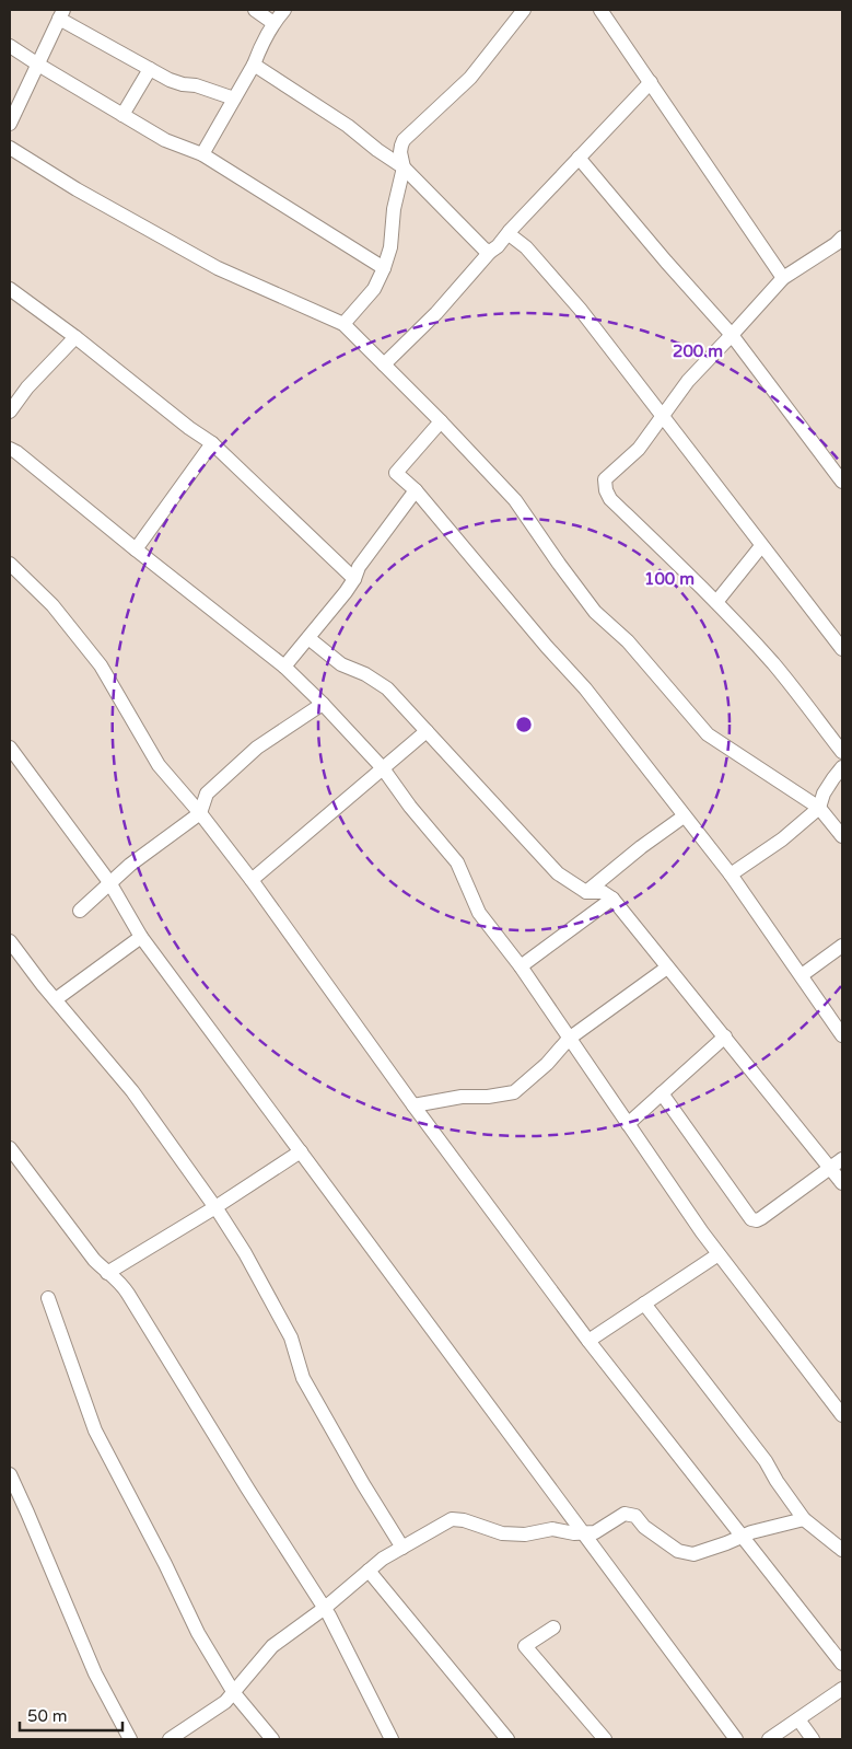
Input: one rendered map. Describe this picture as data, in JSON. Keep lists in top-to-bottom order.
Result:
{
  "scale_bar": "50 m",
  "rings": ["200 m", "100 m"]
}
